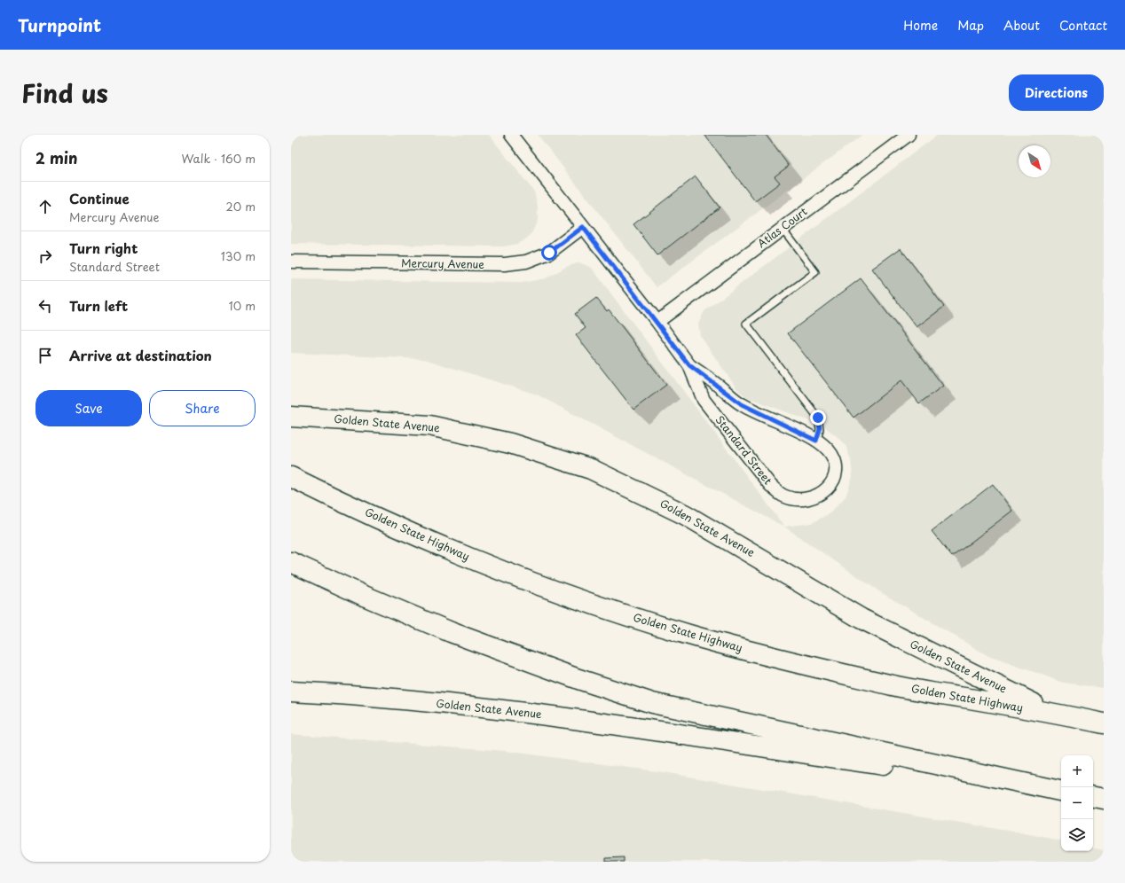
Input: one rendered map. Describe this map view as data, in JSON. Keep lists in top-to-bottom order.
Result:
{
  "streets": {
    "highway": ["Golden State Avenue", "Golden State Highway"],
    "street": ["Atlas Court", "Mercury Avenue", "Standard Street"]
  },
  "crossings": [
    ["Atlas Court", "Standard Street"],
    ["Mercury Avenue", "Standard Street"],
    ["Golden State Avenue", "Golden State Highway"]
  ],
  "north": "bottom right",
  "page": {
    "header": "Turnpoint",
    "nav": [
      "Home",
      "Map",
      "About",
      "Contact"
    ],
    "title": "Find us",
    "buttons": [
      "Directions",
      ["Save", "Share"]
    ],
    "heading": ["2 min", "Walk · 160 m"],
    "list": [
      ["Continue", "Mercury Avenue", "20 m"],
      ["Turn right", "Standard Street", "130 m"],
      ["Turn left", "10 m"],
      "Arrive at destination"
    ],
    "map_buttons": ["+", "−"]
  }
}
